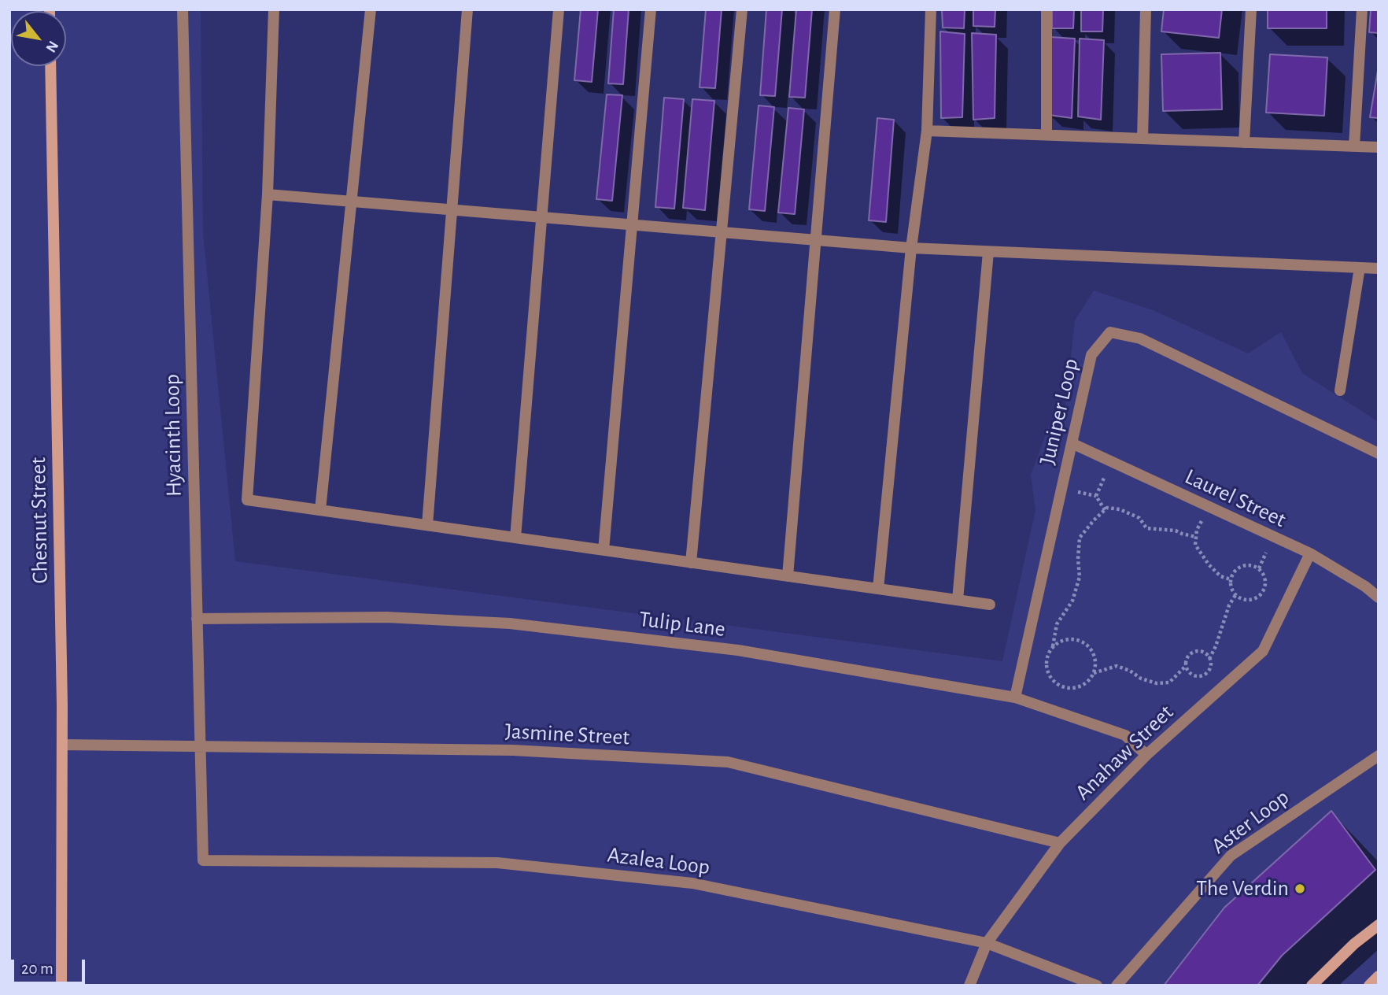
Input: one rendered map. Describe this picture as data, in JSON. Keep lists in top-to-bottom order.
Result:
{
  "streets": {
    "street": [
      "Juniper Loop",
      "Hyacinth Loop",
      "Laurel Street",
      "Chesnut Street",
      "Tulip Lane",
      "Jasmine Street",
      "Anahaw Street",
      "Aster Loop",
      "Azalea Loop"
    ]
  },
  "crossings": [
    ["Juniper Loop", "Laurel Street"],
    ["Juniper Loop", "Tulip Lane"],
    ["Hyacinth Loop", "Tulip Lane"],
    ["Hyacinth Loop", "Jasmine Street"],
    ["Hyacinth Loop", "Azalea Loop"],
    ["Laurel Street", "Anahaw Street"],
    ["Chesnut Street", "Jasmine Street"],
    ["Tulip Lane", "Anahaw Street"],
    ["Jasmine Street", "Anahaw Street"],
    ["Anahaw Street", "Azalea Loop"]
  ],
  "places": ["The Verdin"],
  "scale_bar": "20 m",
  "north": "bottom right"
}
